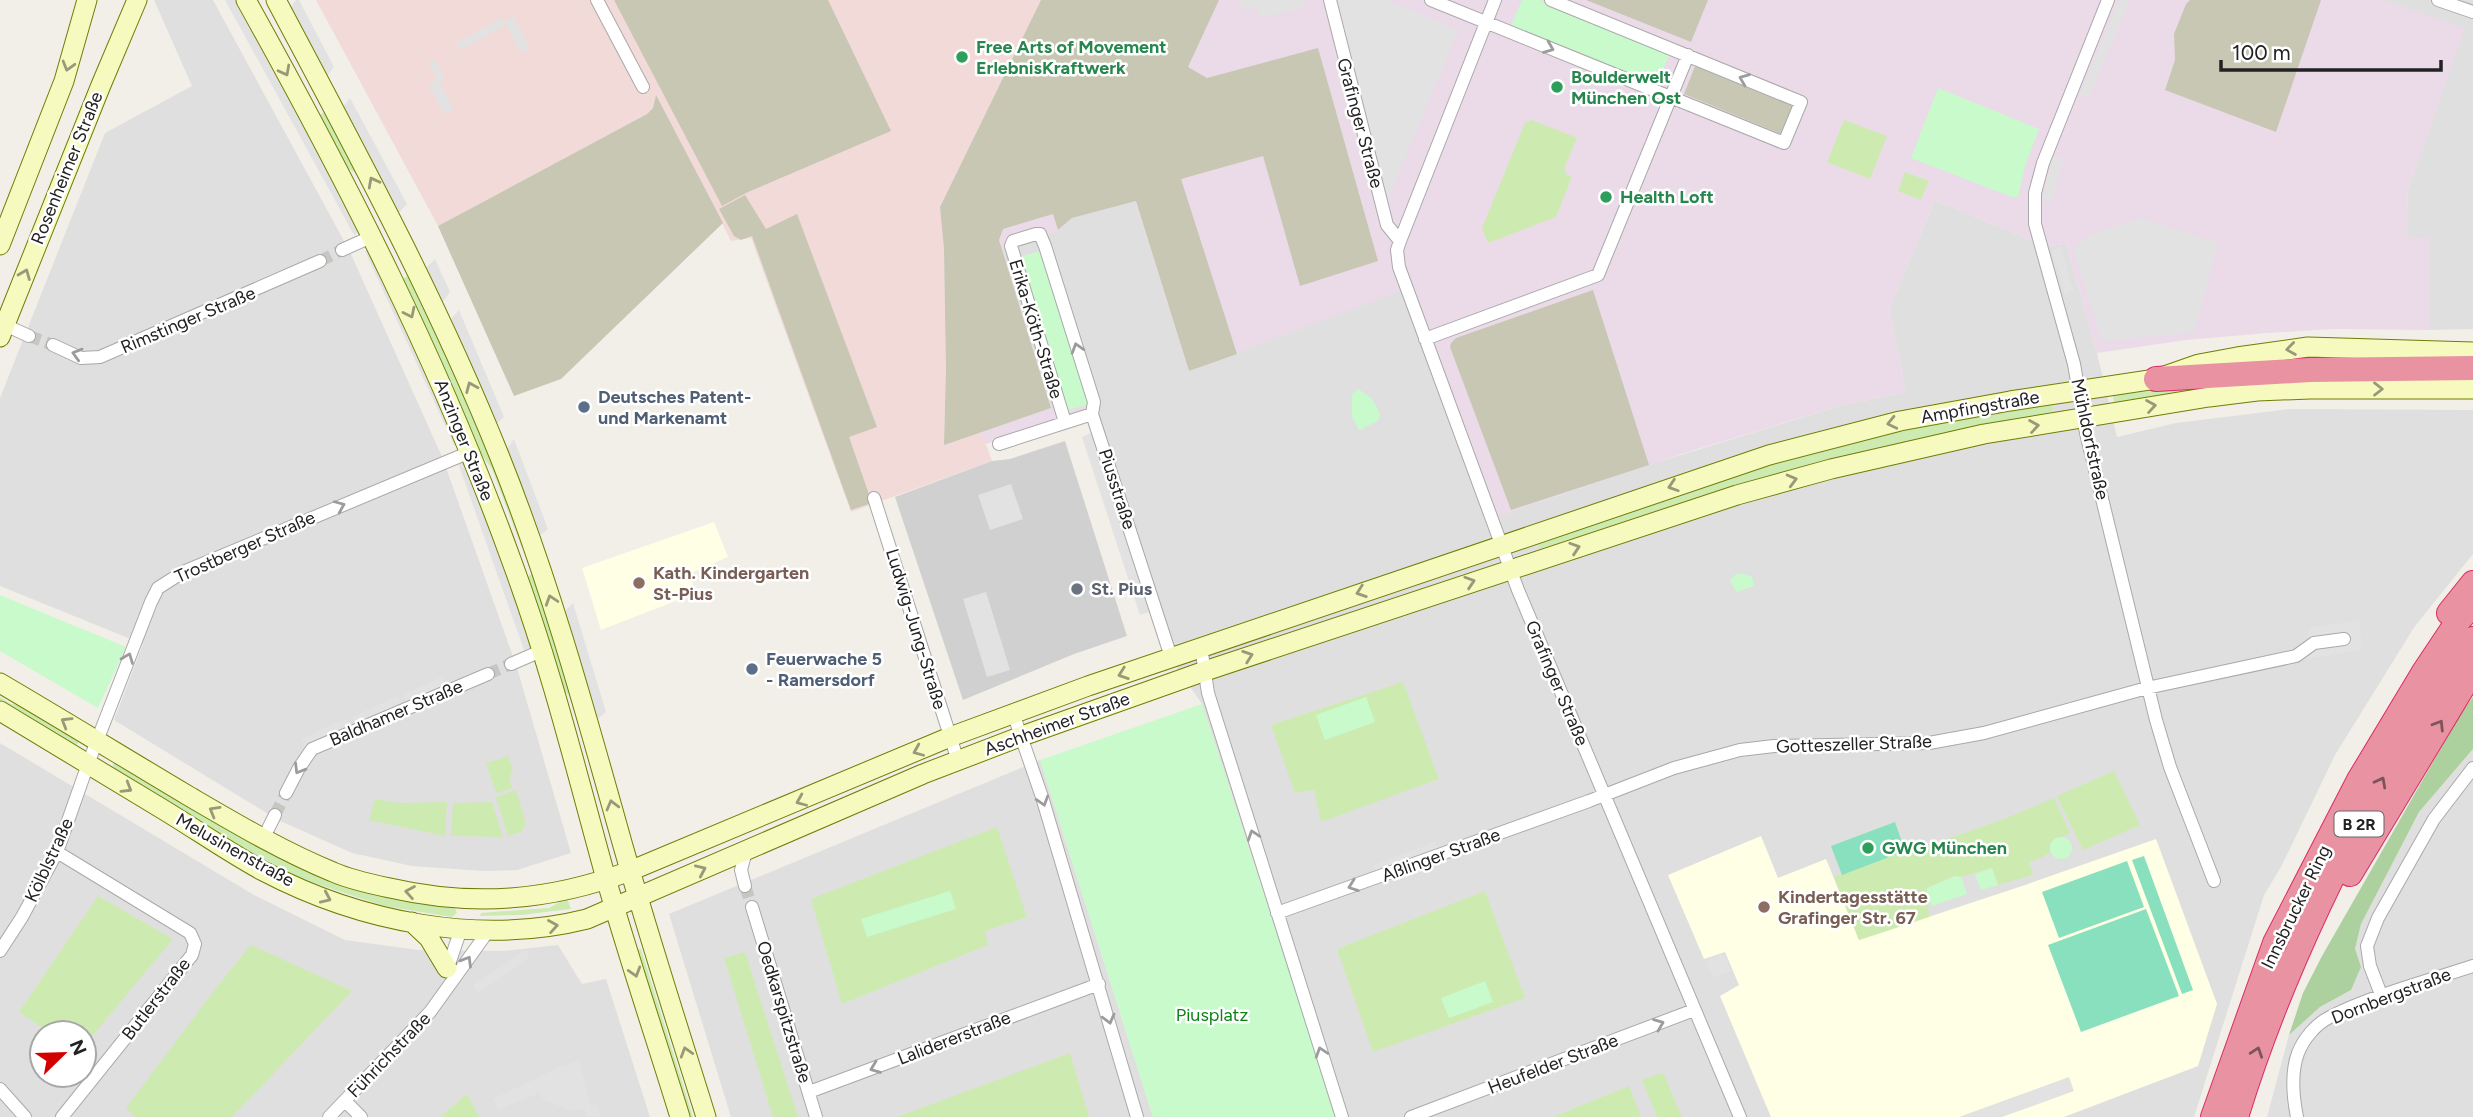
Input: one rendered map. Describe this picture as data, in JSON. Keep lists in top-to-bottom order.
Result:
{
  "streets": {
    "highway": ["B 2R", "Innsbrucker Ring"],
    "main road": [
      "Rosenheimer Straße",
      "Ampfingstraße",
      "Anzinger Straße",
      "Aschheimer Straße",
      "Melusinenstraße"
    ],
    "street": [
      "Grafinger Straße",
      "Rimstinger Straße",
      "Erika-Köth-Straße",
      "Mühldorfstraße",
      "Piusstraße",
      "Trostberger Straße",
      "Ludwig-Jung-Straße",
      "Baldhamer Straße",
      "Gotteszeller Straße",
      "Aßlinger Straße",
      "Kölblstraße",
      "Dornbergstraße",
      "Butlerstraße",
      "Oedkarspitzstraße",
      "Lalidererstraße",
      "Führichstraße",
      "Heufelder Straße"
    ]
  },
  "crossings": [
    ["Grafinger Straße", "Ampfingstraße"],
    ["Grafinger Straße", "Aschheimer Straße"],
    ["Grafinger Straße", "Gotteszeller Straße"],
    ["Grafinger Straße", "Aßlinger Straße"],
    ["Grafinger Straße", "Heufelder Straße"],
    ["Erika-Köth-Straße", "Piusstraße"],
    ["Ampfingstraße", "Mühldorfstraße"],
    ["Ampfingstraße", "Aschheimer Straße"],
    ["Mühldorfstraße", "Gotteszeller Straße"],
    ["Anzinger Straße", "Trostberger Straße"],
    ["Anzinger Straße", "Aschheimer Straße"],
    ["Anzinger Straße", "Melusinenstraße"],
    ["Piusstraße", "Aschheimer Straße"],
    ["Trostberger Straße", "Melusinenstraße"],
    ["Trostberger Straße", "Kölblstraße"],
    ["Ludwig-Jung-Straße", "Aschheimer Straße"],
    ["Aschheimer Straße", "Melusinenstraße"],
    ["Gotteszeller Straße", "Aßlinger Straße"],
    ["Melusinenstraße", "Kölblstraße"],
    ["Melusinenstraße", "Führichstraße"],
    ["Kölblstraße", "Butlerstraße"],
    ["Oedkarspitzstraße", "Lalidererstraße"]
  ],
  "one_way": [
    "Rimstinger Straße",
    "Trostberger Straße",
    "Baldhamer Straße",
    "Aßlinger Straße",
    "Lalidererstraße",
    "Heufelder Straße"
  ],
  "parks": ["Piusplatz"],
  "places": [
    "Free Arts of Movement ErlebnisKraftwerk",
    "Boulderwelt München Ost",
    "Health Loft",
    "Deutsches Patent- und Markenamt",
    "Kath. Kindergarten St-Pius",
    "St. Pius",
    "Feuerwache 5 - Ramersdorf",
    "GWG München",
    "Kindertagesstätte Grafinger Str. 67"
  ],
  "scale_bar": "100 m",
  "north": "top right"
}
